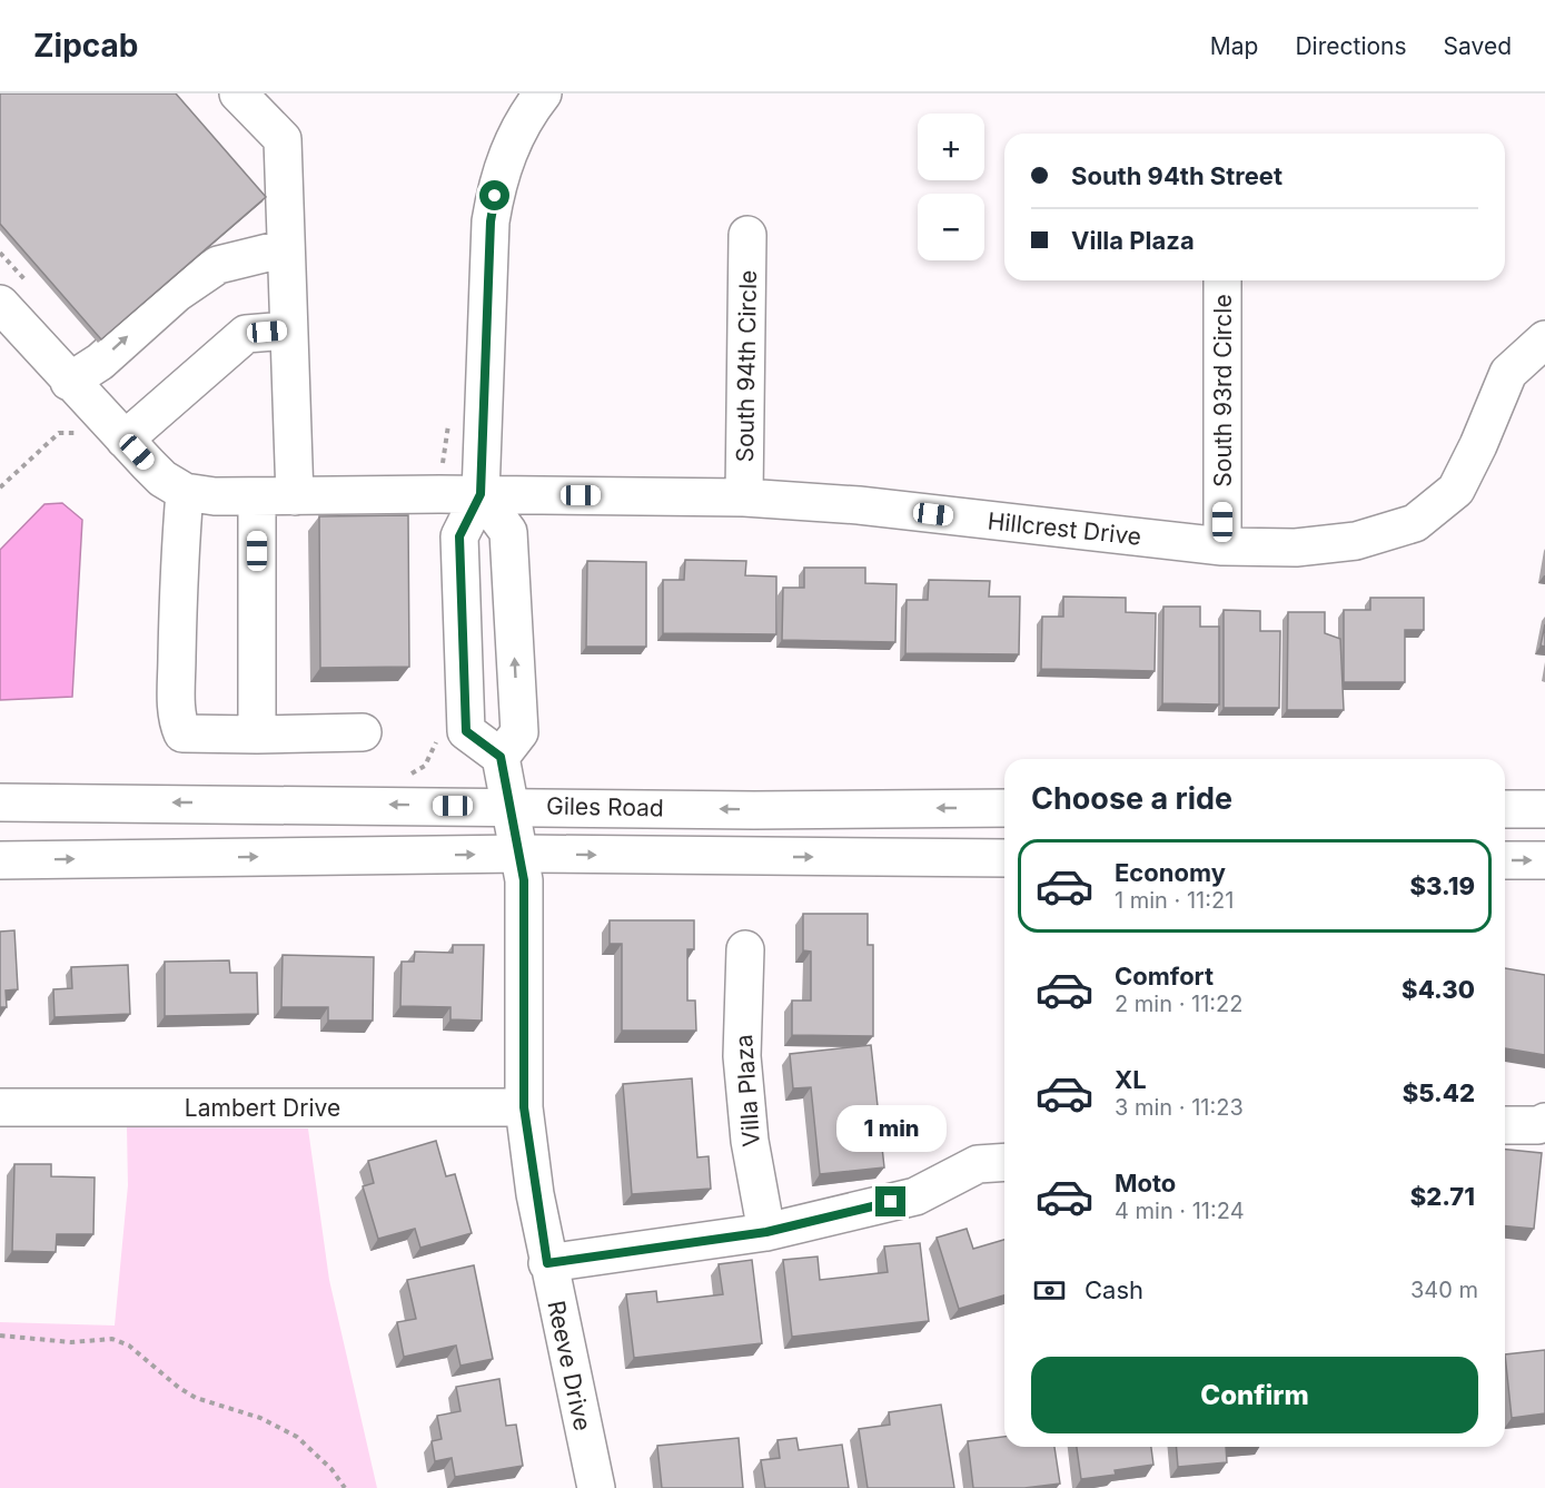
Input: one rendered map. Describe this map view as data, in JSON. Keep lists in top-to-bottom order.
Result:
{
  "streets": {
    "street": [
      "South 94th Circle",
      "South 93rd Circle",
      "Hillcrest Drive",
      "Giles Road",
      "Villa Plaza",
      "Lambert Drive",
      "Reeve Drive"
    ]
  },
  "crossings": [
    ["South 94th Circle", "Hillcrest Drive"],
    ["South 93rd Circle", "Hillcrest Drive"],
    ["Giles Road", "Reeve Drive"],
    ["Lambert Drive", "Reeve Drive"]
  ],
  "page": {
    "header": "Zipcab",
    "nav": ["Map", "Directions", "Saved"],
    "map_buttons": ["+", "−"],
    "banner": ["South 94th Street", "Villa Plaza"],
    "heading": "Choose a ride",
    "list": [
      {
        "name": "Economy",
        "note": "1 min · 11:21",
        "value": "$3.19"
      },
      {
        "name": "Comfort",
        "note": "2 min · 11:22",
        "value": "$4.30"
      },
      {
        "name": "XL",
        "note": "3 min · 11:23",
        "value": "$5.42"
      },
      {
        "name": "Moto",
        "note": "4 min · 11:24",
        "value": "$2.71"
      }
    ],
    "bubble": "1 min",
    "pay": ["Cash", "340 m"],
    "buttons": "Confirm"
  }
}
